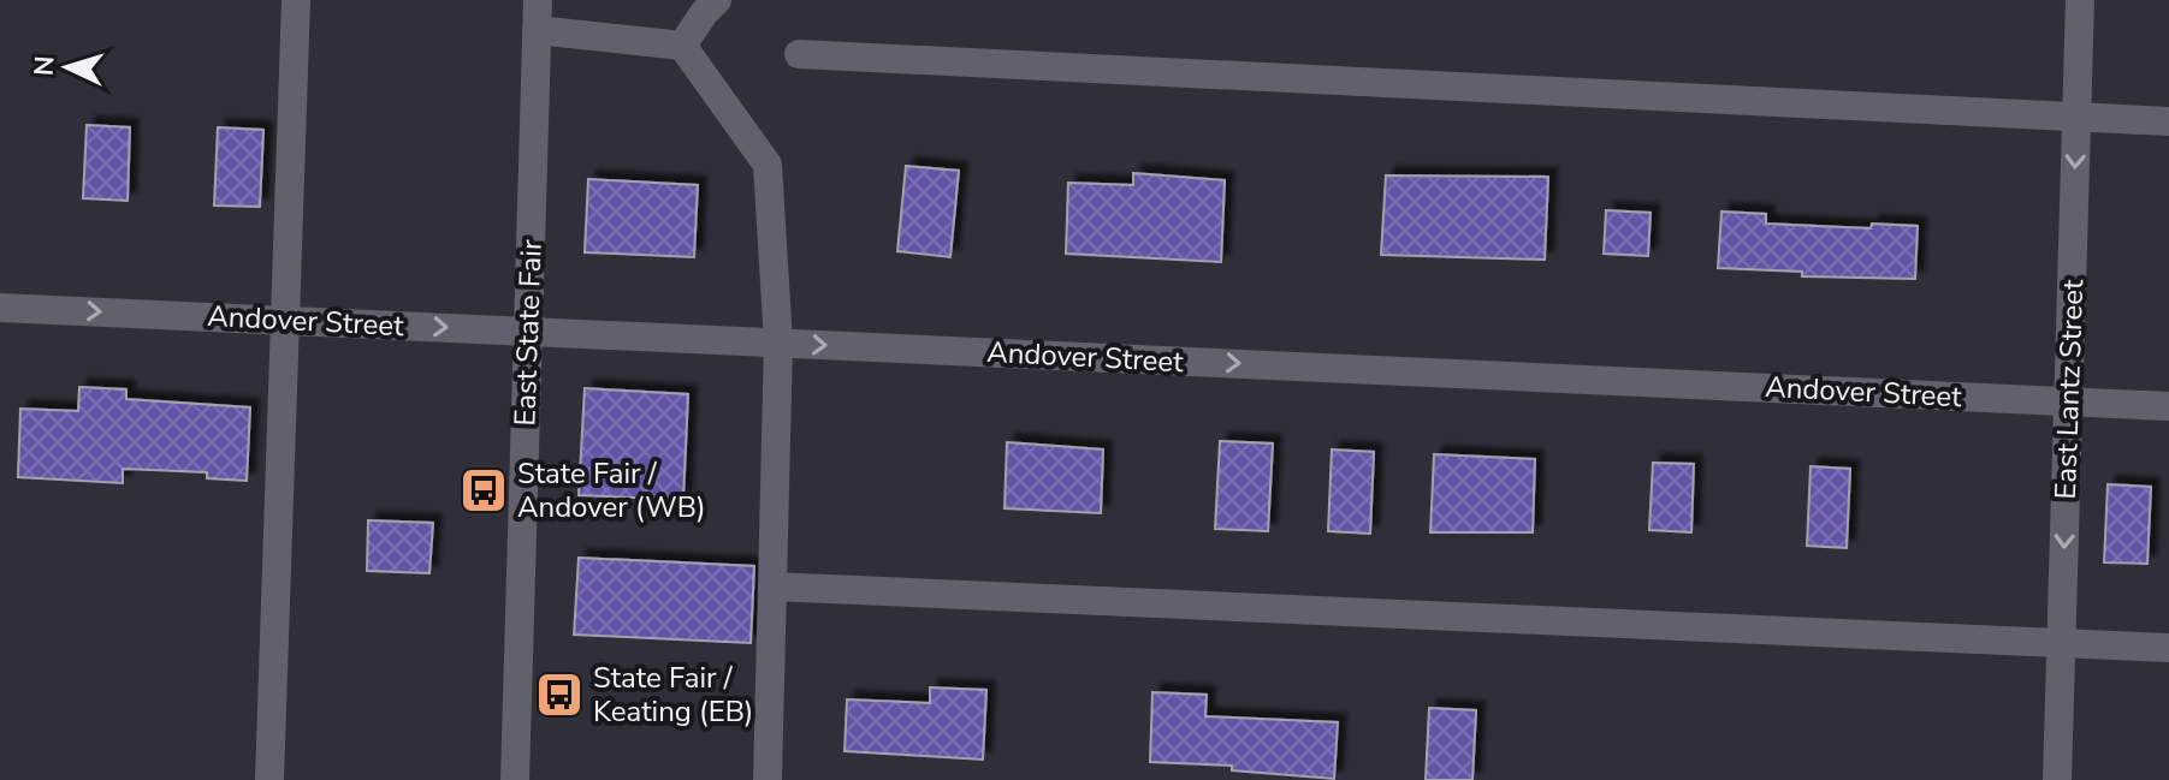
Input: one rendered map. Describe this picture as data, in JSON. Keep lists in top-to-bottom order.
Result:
{
  "streets": {
    "street": ["Andover Street", "East State Fair", "East Lantz Street"]
  },
  "crossings": [
    ["Andover Street", "East State Fair"],
    ["Andover Street", "East Lantz Street"]
  ],
  "one_way": ["East Lantz Street"],
  "places": {
    "bus stop": ["State Fair / Andover (WB)", "State Fair / Keating (EB)"]
  },
  "north": "left"
}
